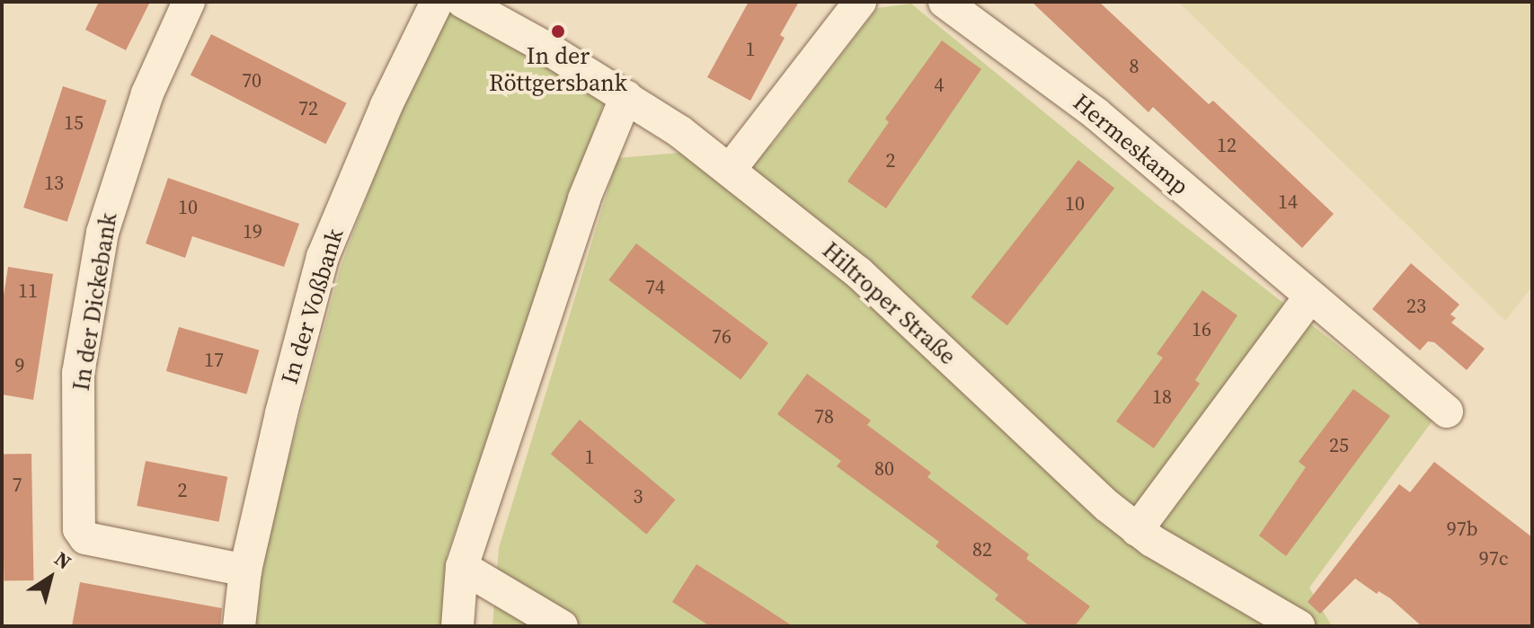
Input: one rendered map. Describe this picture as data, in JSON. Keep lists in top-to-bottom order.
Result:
{
  "streets": {
    "street": [
      "Hermeskamp",
      "In der Dickebank",
      "Hiltroper Straße",
      "In der Voßbank"
    ]
  },
  "crossings": [
    ["In der Dickebank", "In der Voßbank"]
  ],
  "places": ["In der Röttgersbank"],
  "house_numbers": [
    "1",
    "8",
    "70",
    "4",
    "72",
    "15",
    "12",
    "2",
    "13",
    "14",
    "10",
    "10",
    "19",
    "74",
    "11",
    "23",
    "16",
    "76",
    "17",
    "9",
    "18",
    "78",
    "25",
    "1",
    "80",
    "7",
    "2",
    "3",
    "97b",
    "82",
    "97c"
  ],
  "north": "top right"
}
